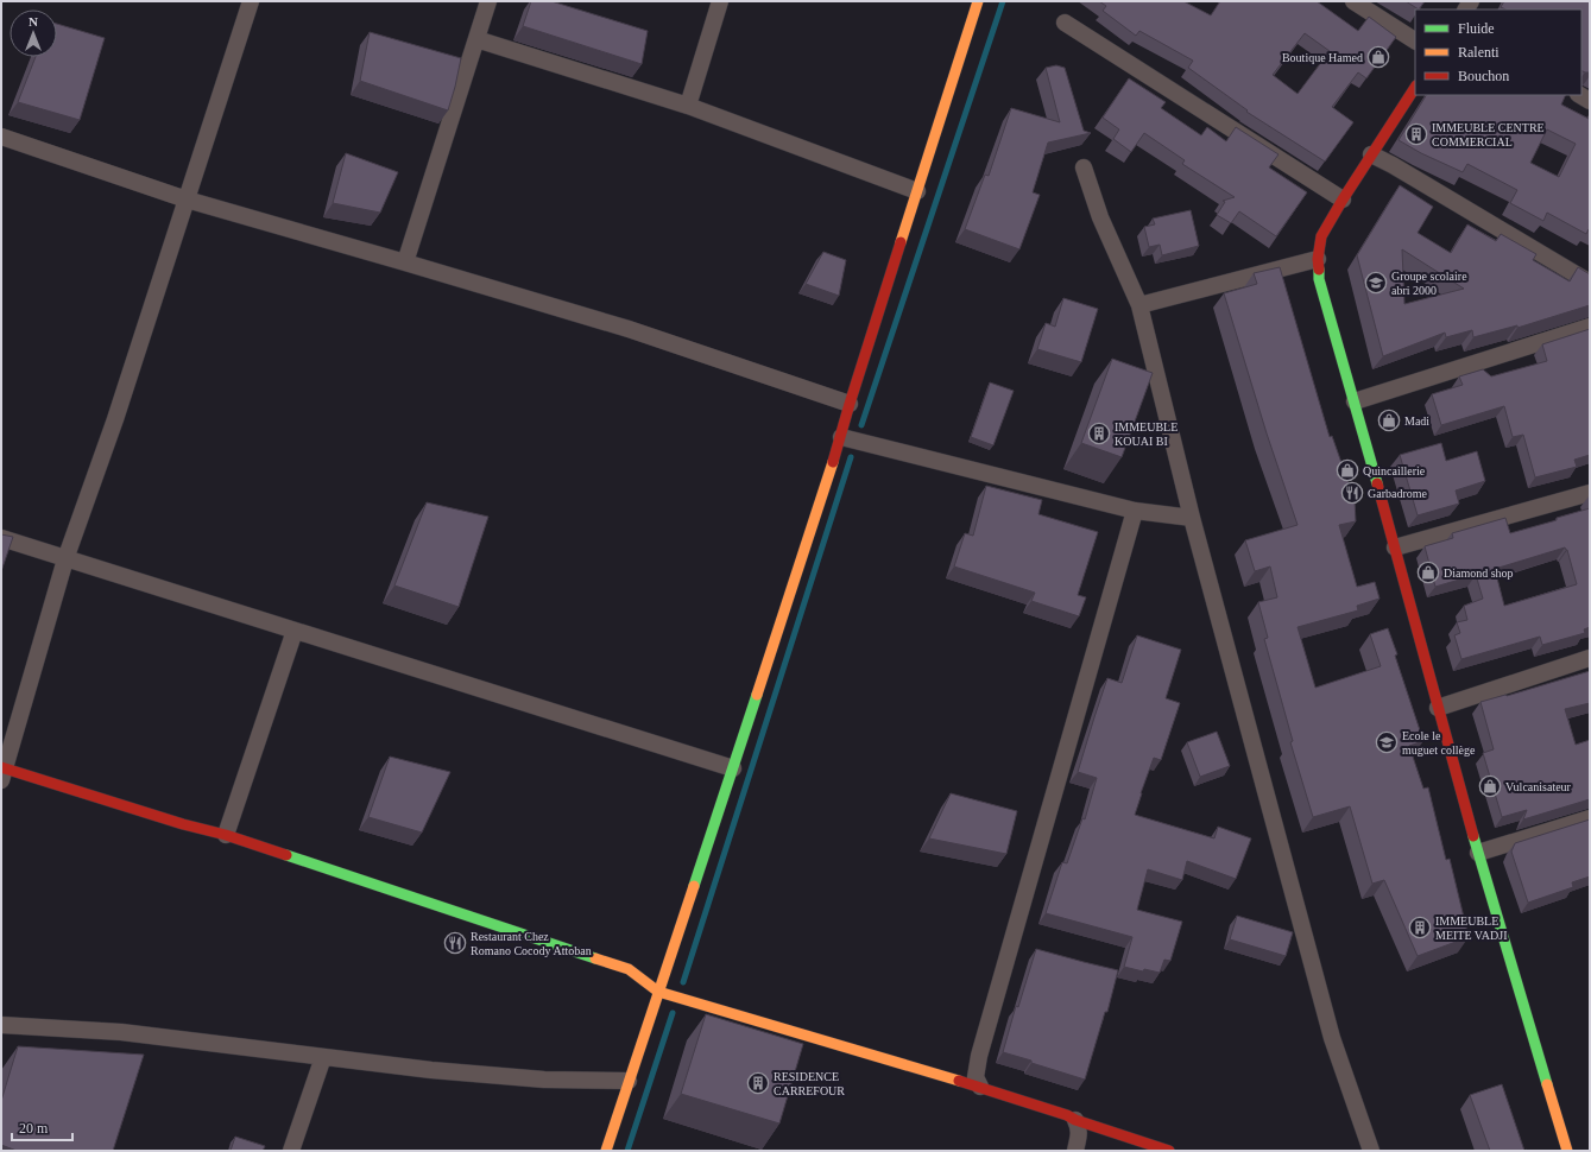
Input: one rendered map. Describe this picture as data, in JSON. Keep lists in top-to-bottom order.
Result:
{
  "places": {
    "shop": [
      "Boutique Hamed",
      "Madi",
      "Quincaillerie",
      "Diamond shop",
      "Vulcanisateur"
    ],
    "building": [
      "IMMEUBLE CENTRE COMMERCIAL",
      "IMMEUBLE KOUAI BI",
      "IMMEUBLE MEITE VADJI",
      "RESIDENCE CARREFOUR"
    ],
    "school or university": ["Groupe scolaire abri 2000", "Ecole le muguet collège"],
    "restaurant": ["Garbadrome", "Restaurant Chez Romano Cocody Attoban"]
  },
  "legend": ["Fluide", "Ralenti", "Bouchon"],
  "scale_bar": "20 m",
  "north": "top"
}
